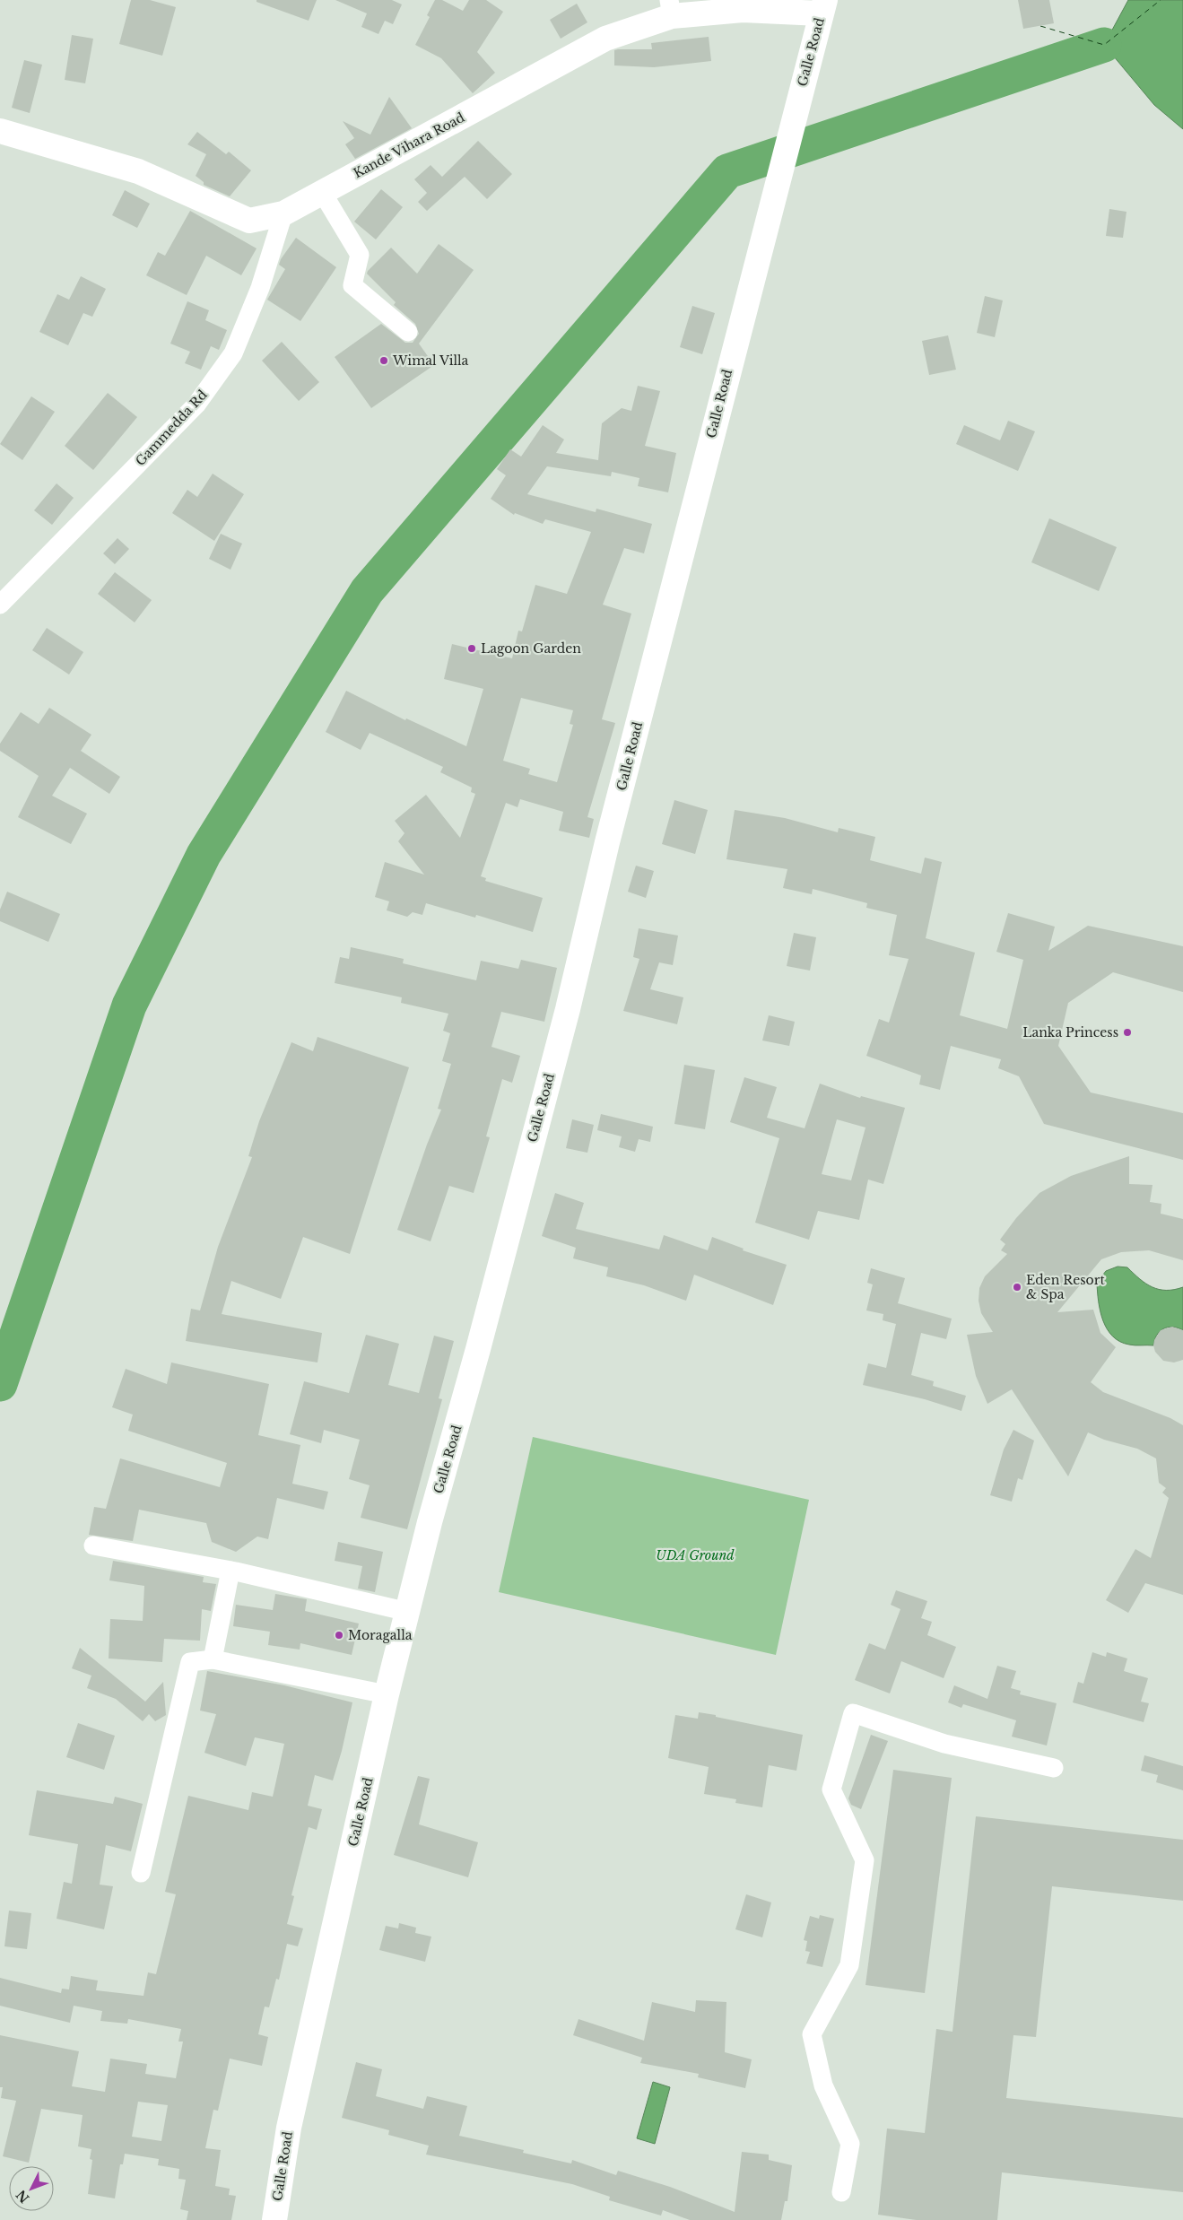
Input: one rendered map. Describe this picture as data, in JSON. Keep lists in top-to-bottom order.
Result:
{
  "streets": {
    "main road": ["Galle Road", "Kande Vihara Road"],
    "street": ["Gammedda Rd"]
  },
  "crossings": [
    ["Galle Road", "Kande Vihara Road"],
    ["Kande Vihara Road", "Gammedda Rd"]
  ],
  "parks": ["UDA Ground"],
  "places": [
    "Wimal Villa",
    "Lagoon Garden",
    "Lanka Princess",
    "Eden Resort & Spa",
    "Moragalla"
  ],
  "north": "bottom left"
}
